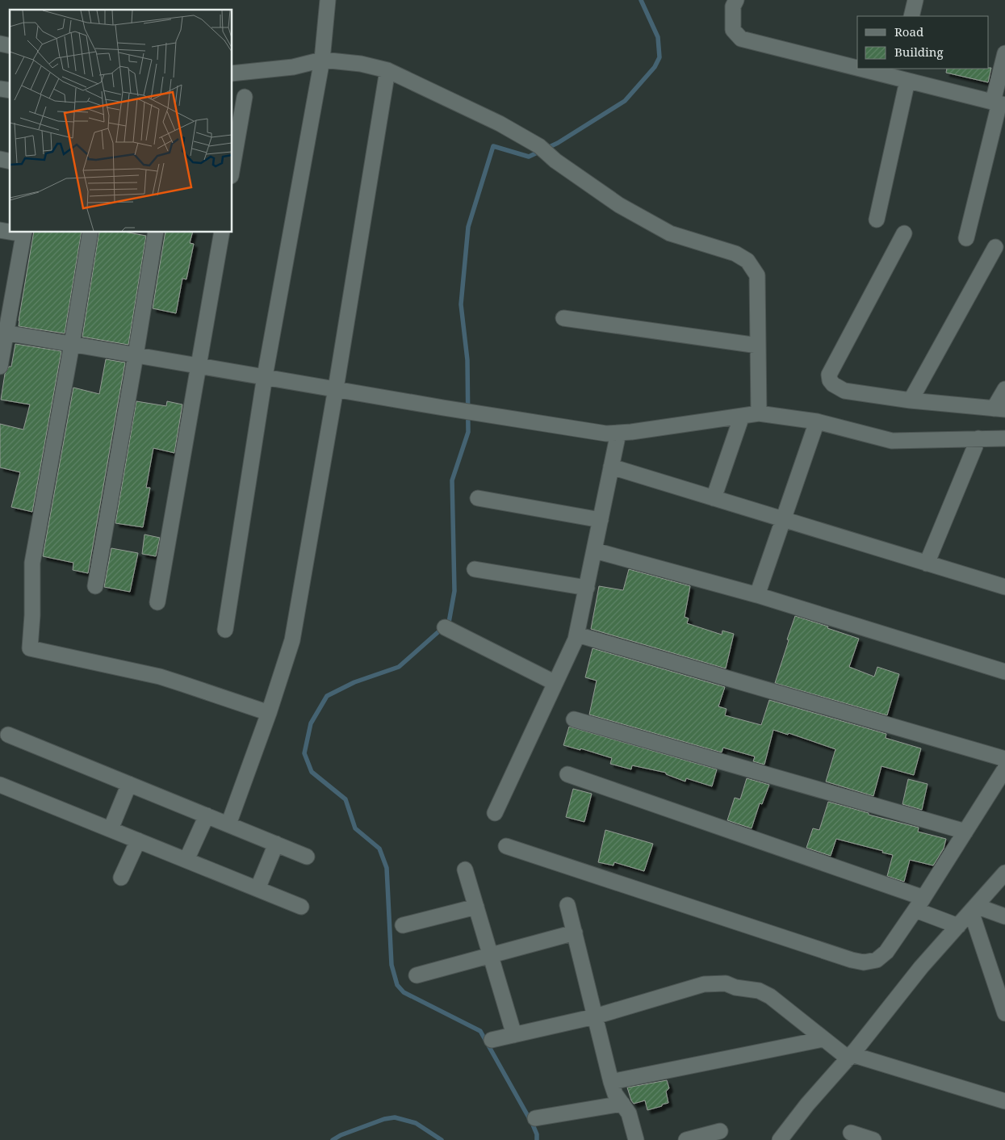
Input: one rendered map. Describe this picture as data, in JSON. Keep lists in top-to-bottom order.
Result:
{
  "legend": ["Road", "Building"]
}
